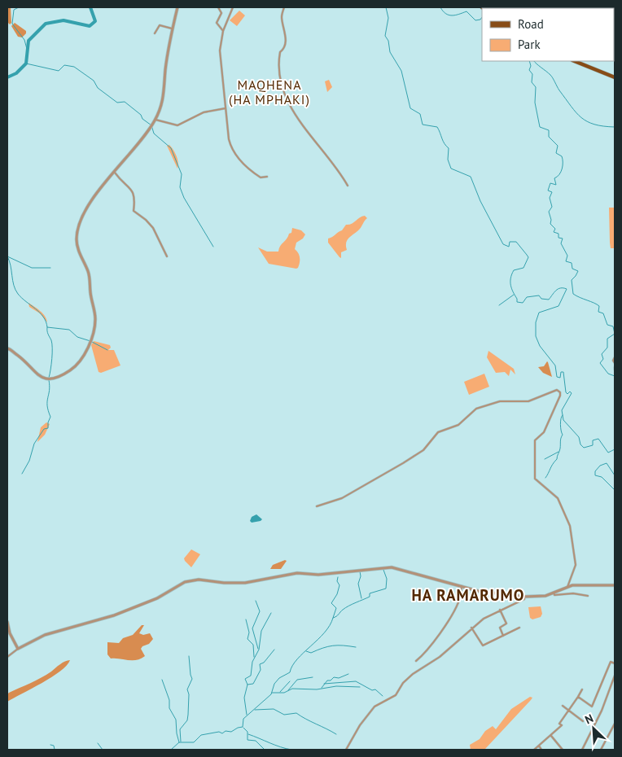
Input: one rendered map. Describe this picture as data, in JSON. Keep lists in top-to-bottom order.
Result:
{
  "districts": ["MAQHENA (HA MPHAKI)", "HA RAMARUMO"],
  "legend": ["Road", "Park"],
  "north": "top left"
}
